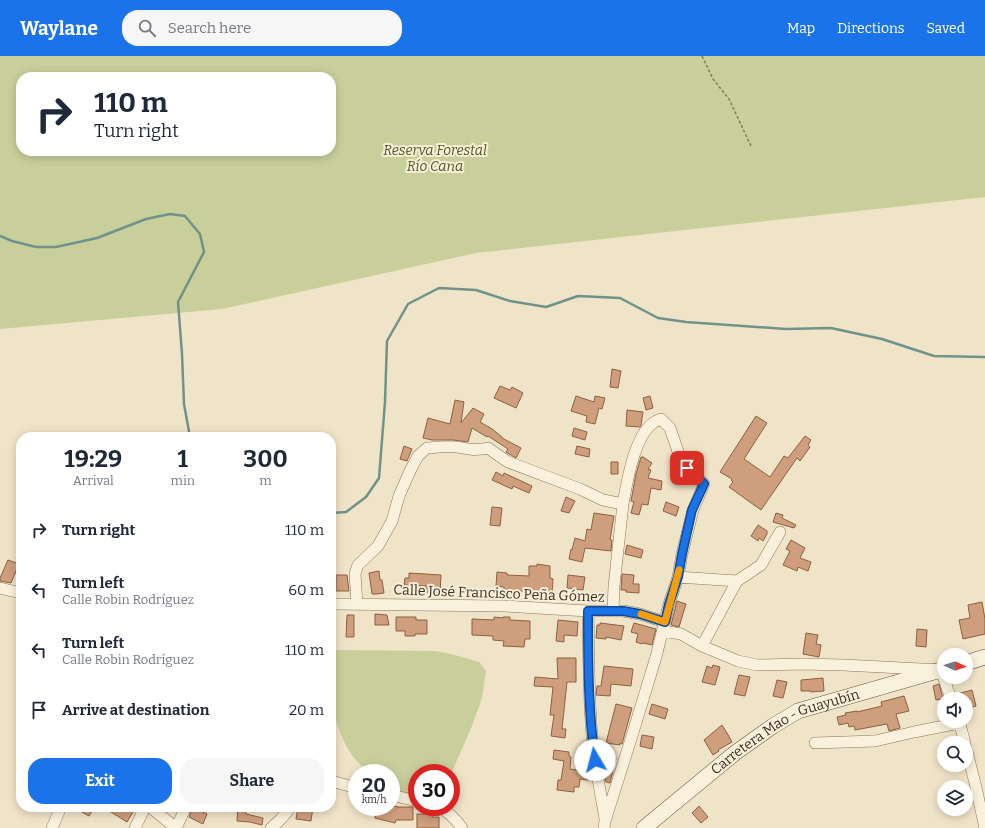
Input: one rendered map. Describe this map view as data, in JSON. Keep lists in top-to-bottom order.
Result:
{
  "streets": {
    "main road": ["Carretera Mao - Guayubín"],
    "street": ["Calle José Francisco Peña Gómez"]
  },
  "parks": ["Reserva Forestal Río Cana"],
  "north": "right",
  "page": {
    "header": "Waylane",
    "search": "Search here",
    "nav": ["Map", "Directions", "Saved"],
    "turn": ["110 m", "Turn right"],
    "eta": [
      "19:29",
      "Arrival",
      "1",
      "min",
      "300",
      "m"
    ],
    "list": [
      {
        "name": "Turn right",
        "value": "110 m"
      },
      {
        "name": "Turn left",
        "note": "Calle Robin Rodríguez",
        "value": "60 m"
      },
      {
        "name": "Turn left",
        "note": "Calle Robin Rodríguez",
        "value": "110 m"
      },
      {
        "name": "Arrive at destination",
        "value": "20 m"
      }
    ],
    "buttons": ["Exit", "Share"],
    "speed": "20 km/h",
    "limit": "30"
  }
}
